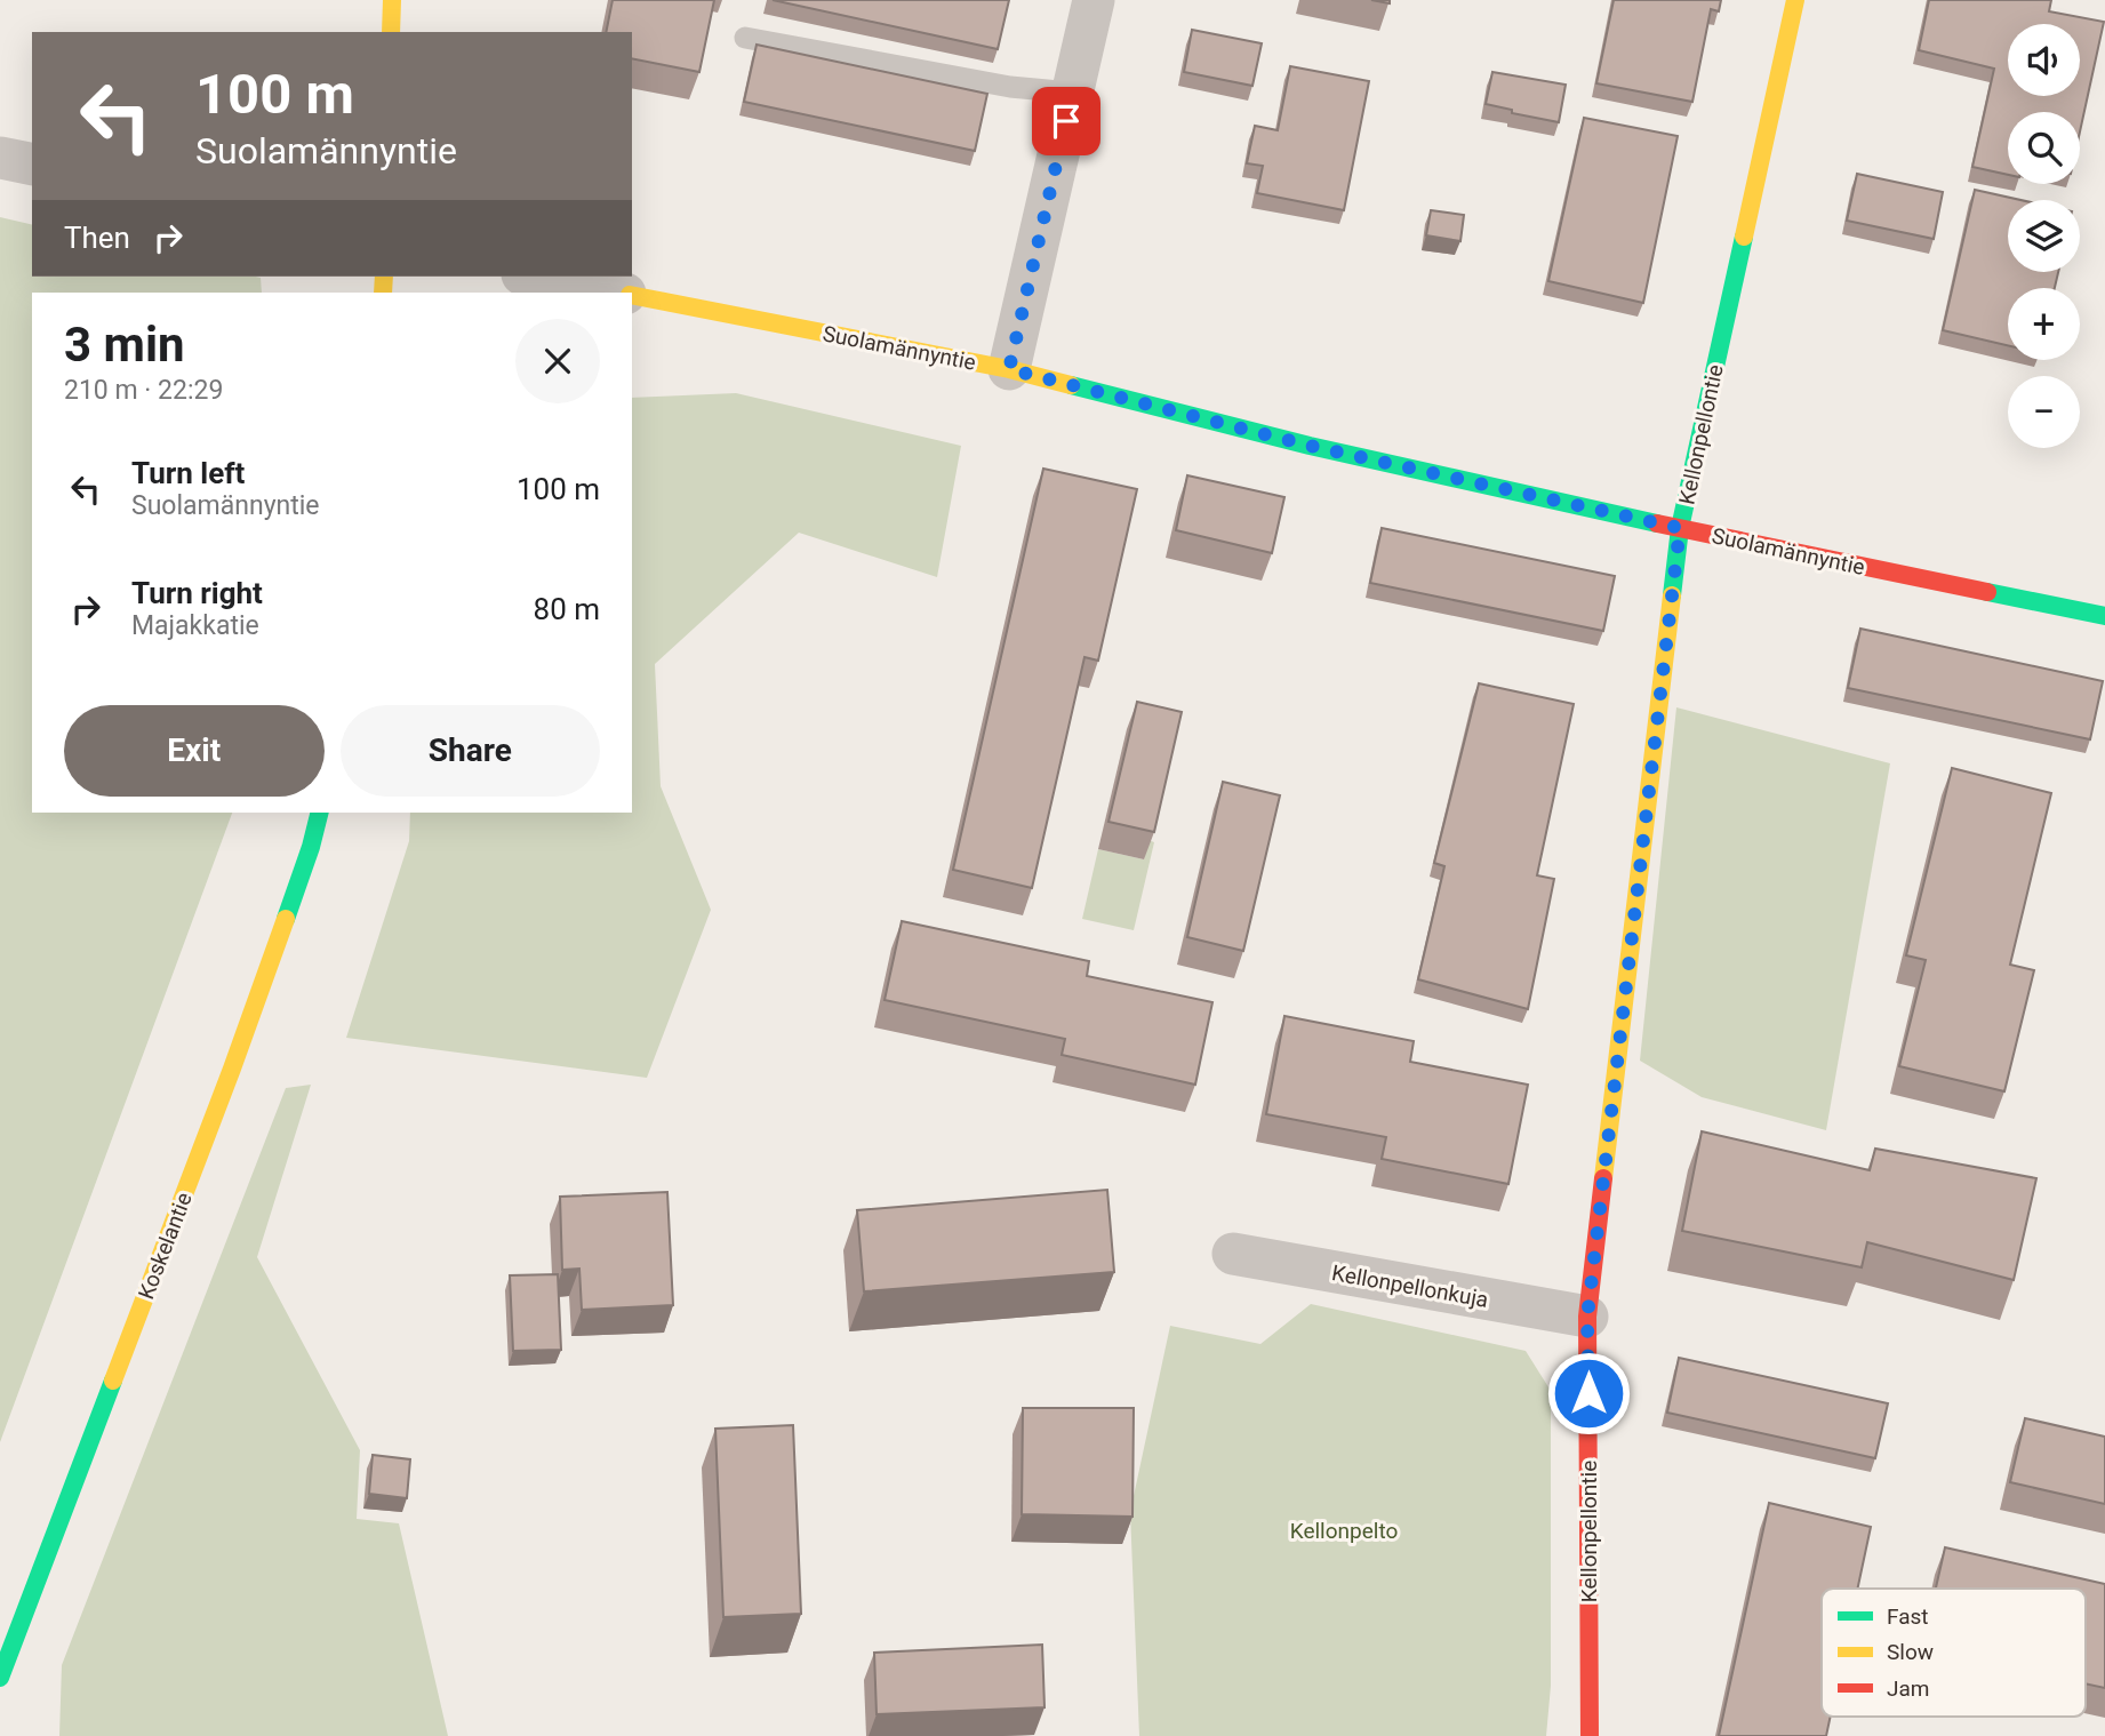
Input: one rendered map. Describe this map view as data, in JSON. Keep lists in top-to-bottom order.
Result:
{
  "streets": {
    "street": [
      "Suolamännyntie",
      "Kellonpellontie",
      "Koskelantie",
      "Kellonpellonkuja"
    ]
  },
  "crossings": [
    ["Suolamännyntie", "Kellonpellontie"],
    ["Kellonpellontie", "Kellonpellonkuja"]
  ],
  "parks": ["Kellonpelto"],
  "legend": ["Fast", "Slow", "Jam"],
  "page": {
    "map_buttons": ["+", "−"],
    "turn": ["100 m", "Suolamännyntie"],
    "then": "Then",
    "heading": ["3 min", "210 m · 22:29"],
    "list": [
      {
        "name": "Turn left",
        "note": "Suolamännyntie",
        "value": "100 m"
      },
      {
        "name": "Turn right",
        "note": "Majakkatie",
        "value": "80 m"
      }
    ],
    "buttons": ["Exit", "Share"]
  }
}
